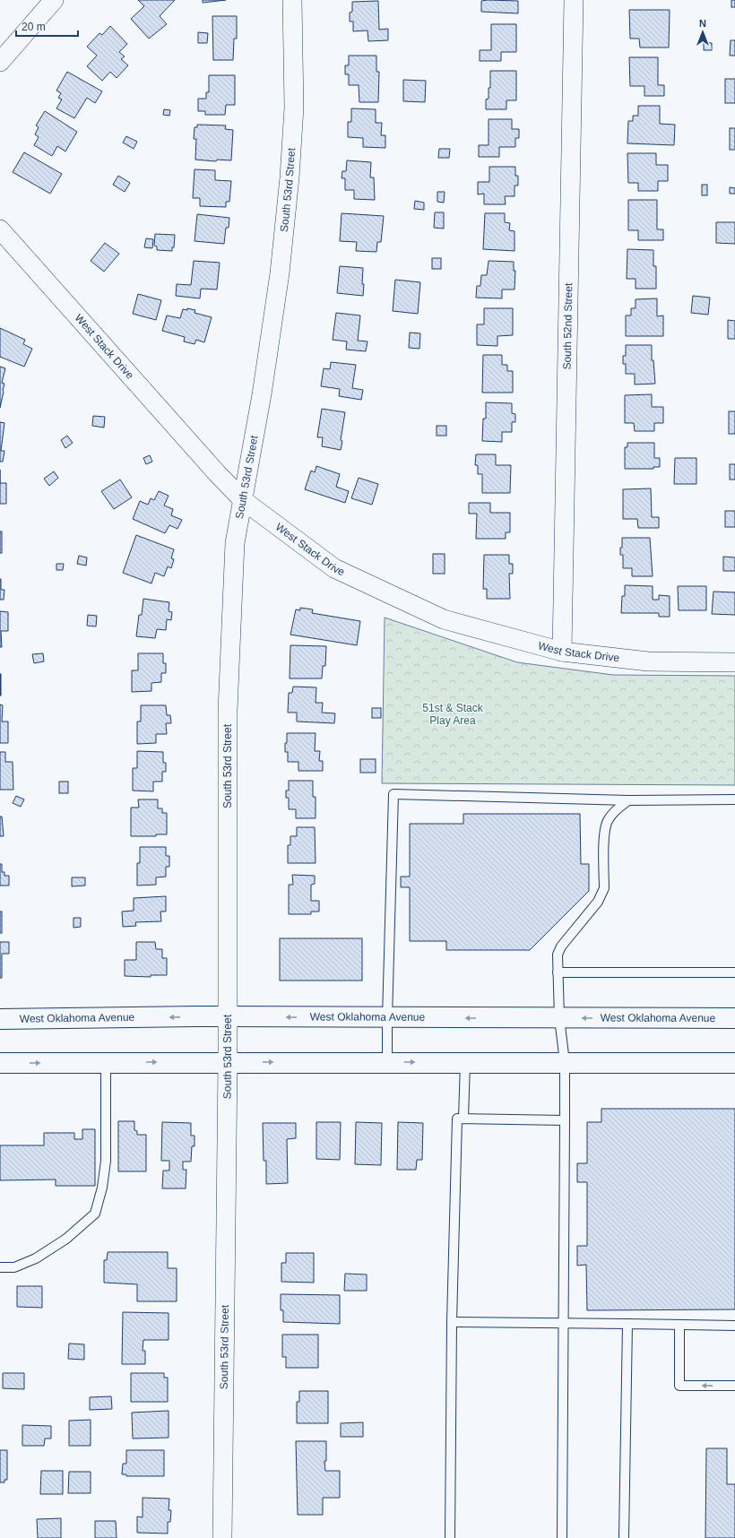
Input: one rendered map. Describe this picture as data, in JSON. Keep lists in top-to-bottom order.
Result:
{
  "streets": {
    "main road": ["West Oklahoma Avenue"],
    "street": ["South 53rd Street", "South 52nd Street", "West Stack Drive"]
  },
  "crossings": [
    ["South 53rd Street", "West Stack Drive"],
    ["South 53rd Street", "West Oklahoma Avenue"],
    ["South 52nd Street", "West Stack Drive"]
  ],
  "parks": ["51st & Stack Play Area"],
  "scale_bar": "20 m",
  "north": "top"
}
